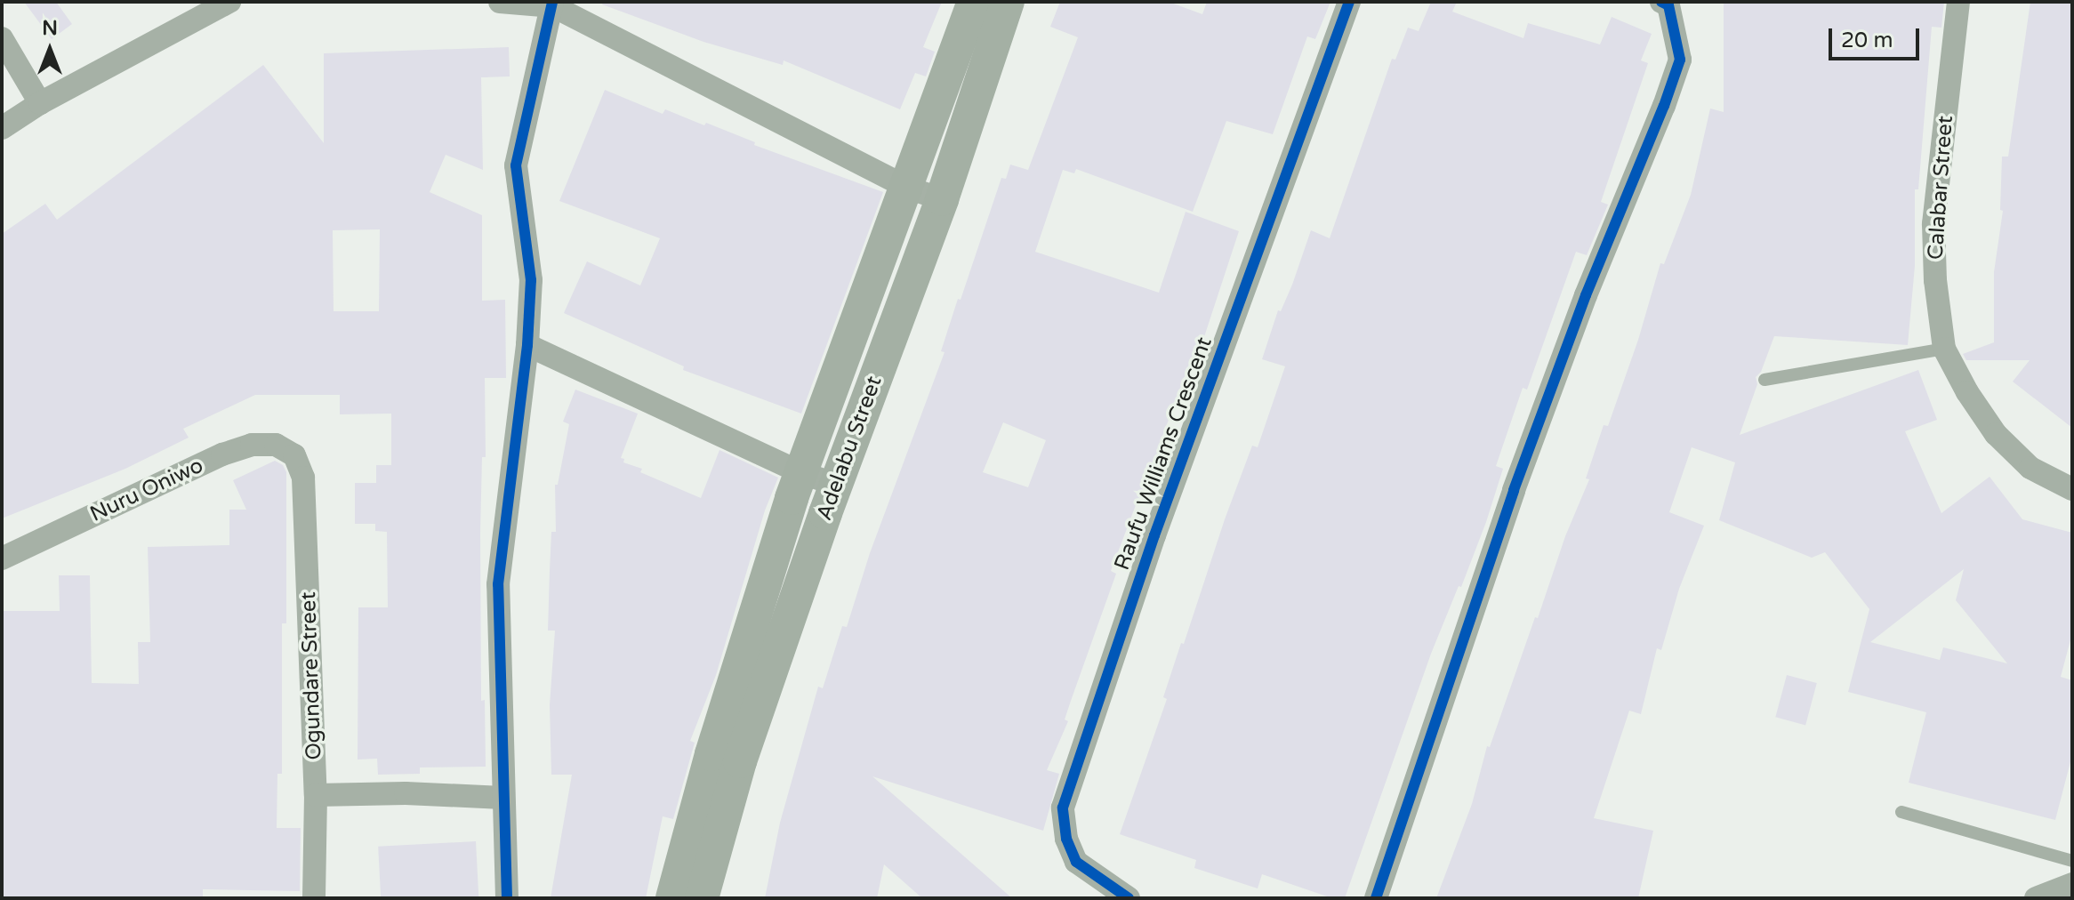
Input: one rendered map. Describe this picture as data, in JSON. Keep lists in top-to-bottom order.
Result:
{
  "streets": {
    "main road": ["Adelabu Street"],
    "street": [
      "Calabar Street",
      "Raufu Williams Crescent",
      "Nuru Oniwo",
      "Ogundare Street"
    ]
  },
  "crossings": [
    ["Nuru Oniwo", "Ogundare Street"]
  ],
  "scale_bar": "20 m",
  "north": "top"
}
